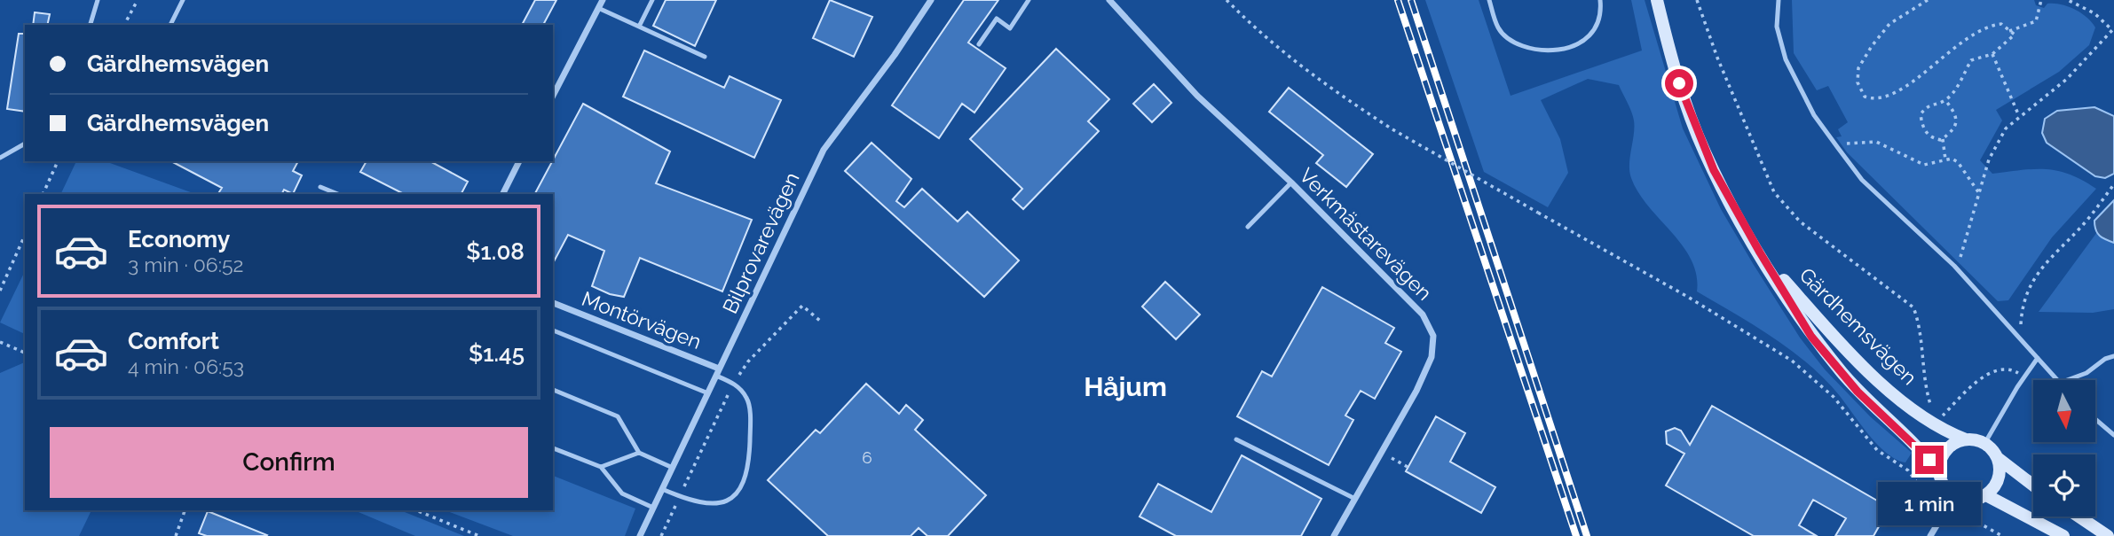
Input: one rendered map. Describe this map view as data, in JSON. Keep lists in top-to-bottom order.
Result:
{
  "streets": {
    "main road": ["Gärdhemsvägen"],
    "street": ["Verkmästarevägen", "Bilprovarevägen", "Montörvägen"]
  },
  "crossings": [
    ["Bilprovarevägen", "Montörvägen"]
  ],
  "districts": ["Håjum"],
  "house_numbers": ["6"],
  "north": "bottom",
  "page": {
    "banner": ["Gärdhemsvägen", "Gärdhemsvägen"],
    "list": [
      {
        "name": "Economy",
        "note": "3 min · 06:52",
        "value": "$1.08"
      },
      {
        "name": "Comfort",
        "note": "4 min · 06:53",
        "value": "$1.45"
      }
    ],
    "buttons": "Confirm",
    "bubble": "1 min"
  }
}
